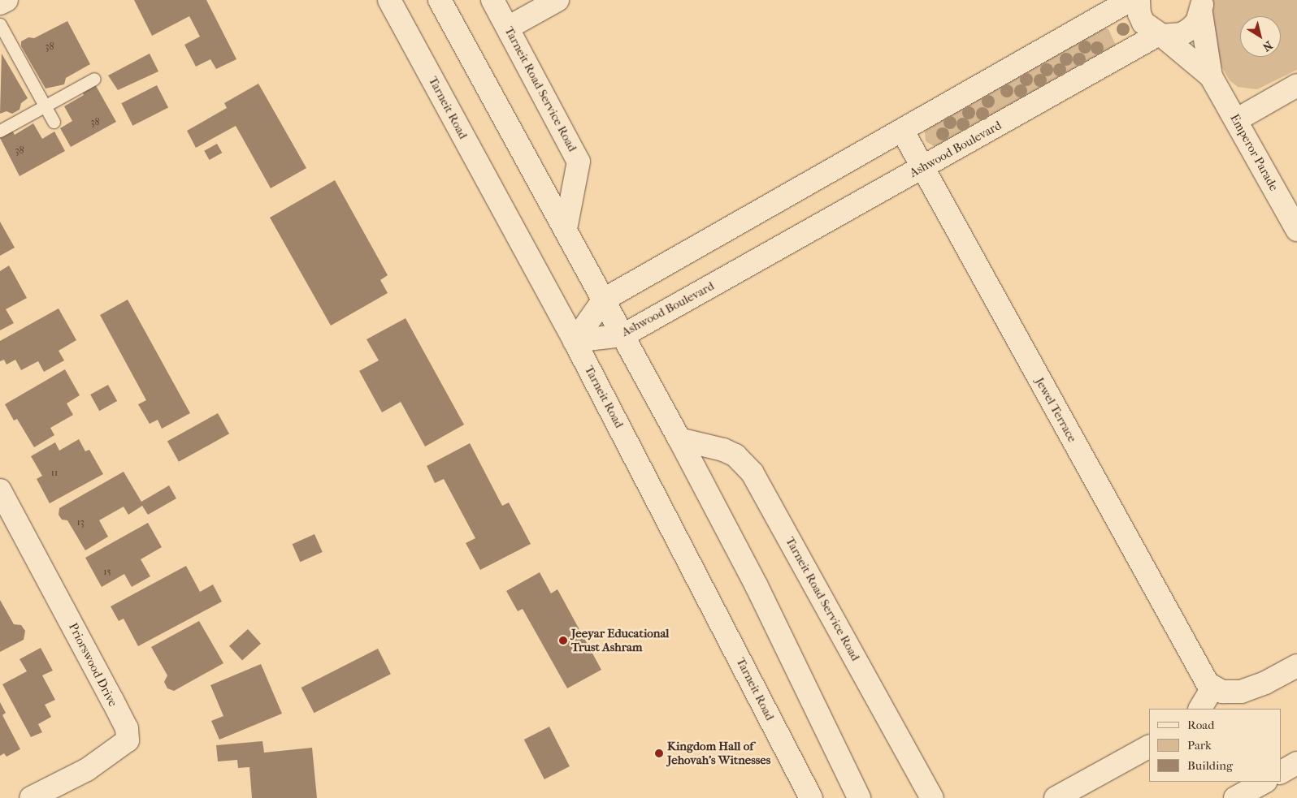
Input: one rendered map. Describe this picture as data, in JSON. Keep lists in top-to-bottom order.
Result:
{
  "streets": {
    "street": [
      "Tarneit Road Service Road",
      "Tarneit Road",
      "Ashwood Boulevard",
      "Emperor Parade",
      "Jewel Terrace",
      "Priorswood Drive"
    ]
  },
  "crossings": [
    ["Tarneit Road", "Ashwood Boulevard"],
    ["Ashwood Boulevard", "Emperor Parade"],
    ["Ashwood Boulevard", "Jewel Terrace"]
  ],
  "places": ["Jeeyar Educational Trust Ashram", "Kingdom Hall of Jehovah's Witnesses"],
  "house_numbers": [
    "38",
    "38",
    "38",
    "11",
    "13",
    "15"
  ],
  "legend": ["Road", "Park", "Building"],
  "north": "bottom right"
}
